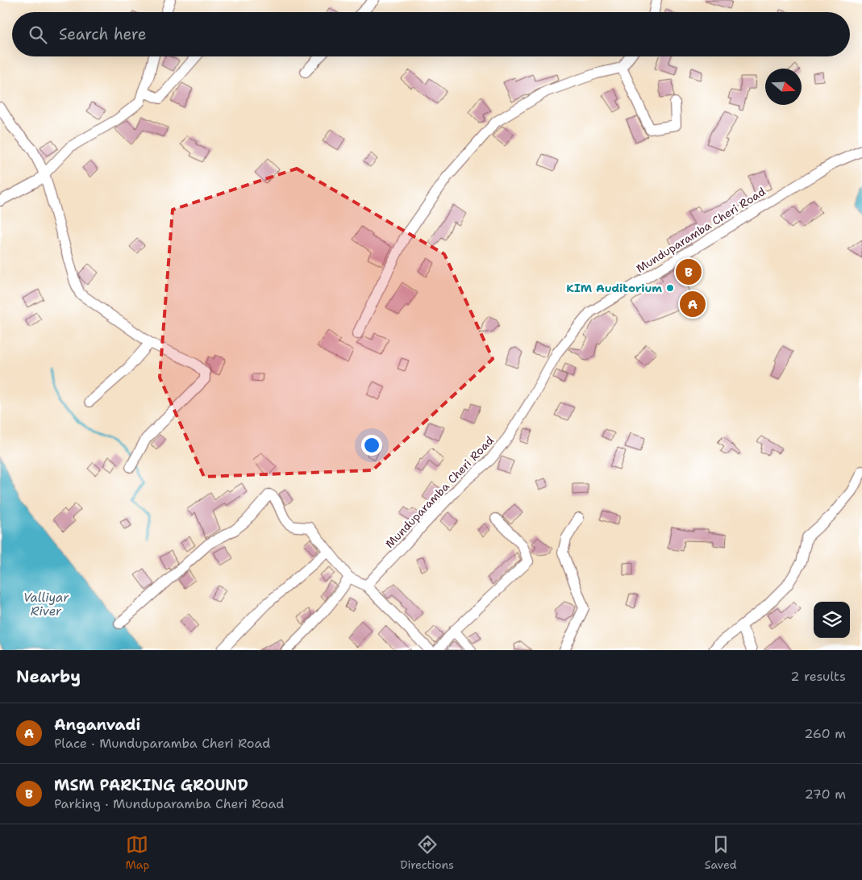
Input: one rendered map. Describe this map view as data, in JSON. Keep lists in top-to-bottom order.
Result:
{
  "streets": {
    "street": ["Munduparamba Cheri Road"]
  },
  "water": ["Valliyar River"],
  "places": ["KIM Auditorium"],
  "north": "right",
  "page": {
    "search": "Search here",
    "pins": ["B", "A"],
    "heading": ["Nearby", "2 results"],
    "list": [
      {
        "mark": "A",
        "name": "Anganvadi",
        "note": "Place · Munduparamba Cheri Road",
        "value": "260 m"
      },
      {
        "mark": "B",
        "name": "MSM PARKING GROUND",
        "note": "Parking · Munduparamba Cheri Road",
        "value": "270 m"
      }
    ],
    "nav": ["Map", "Directions", "Saved"]
  }
}
